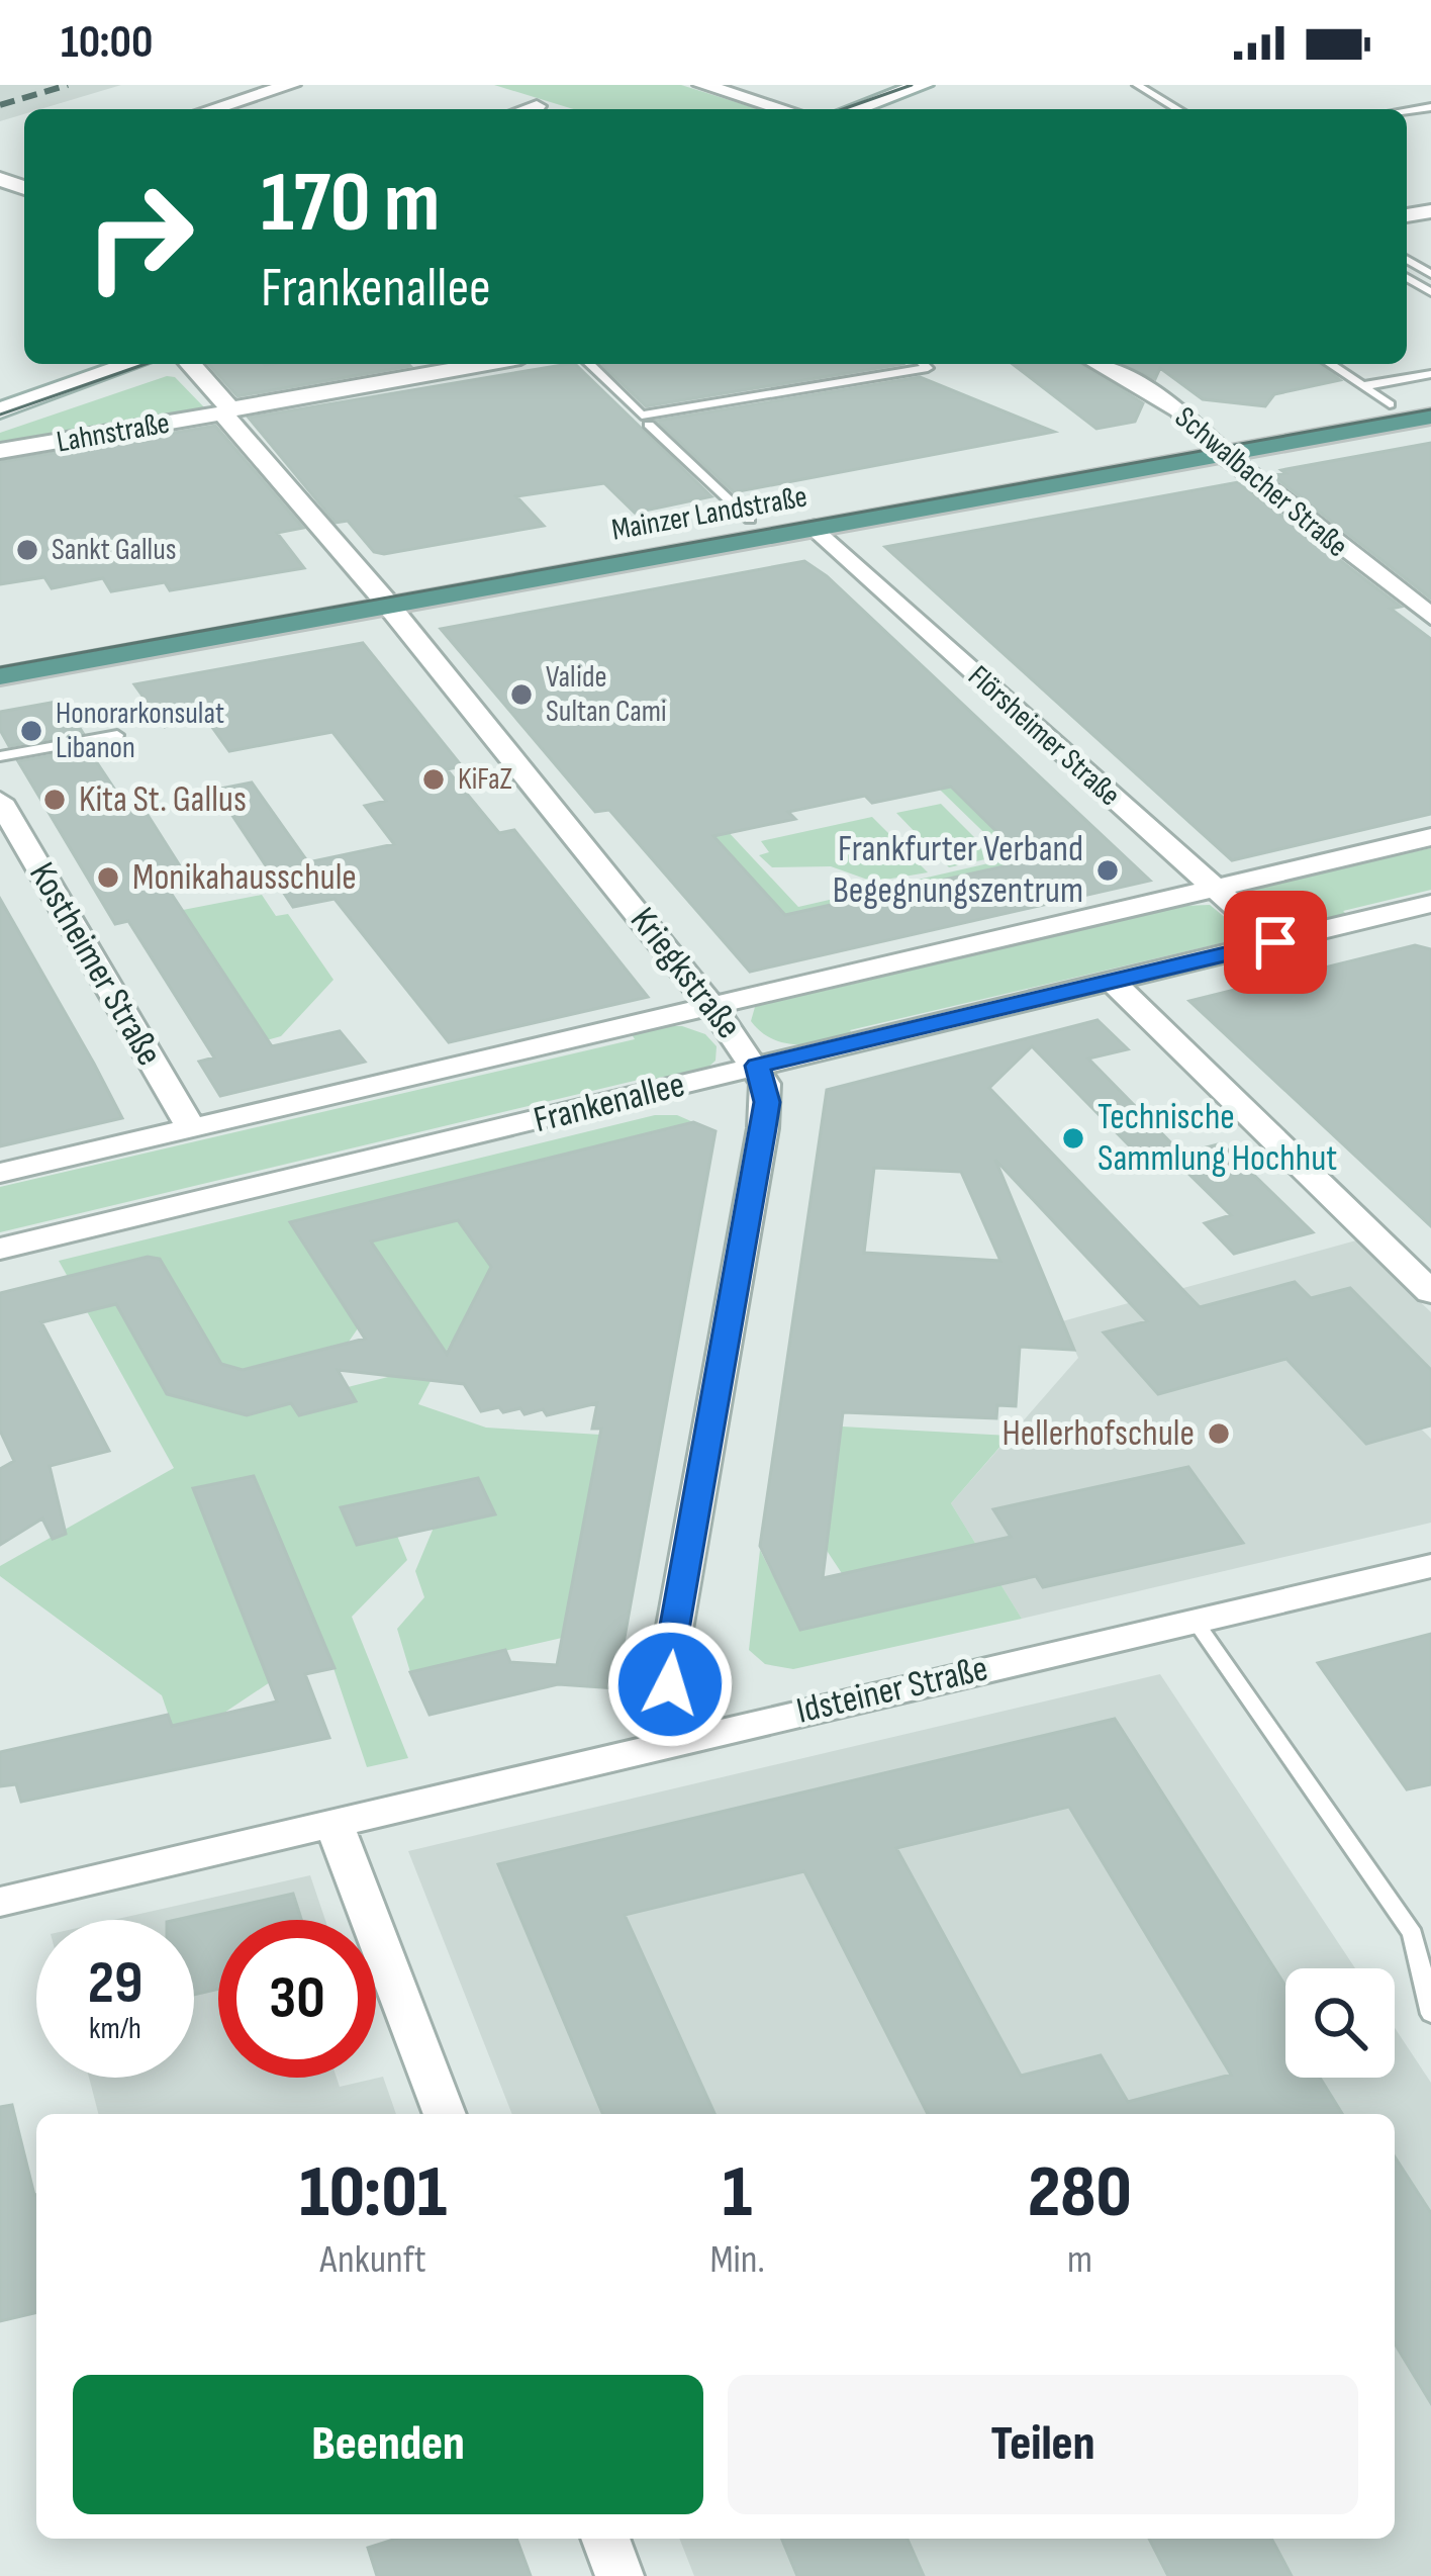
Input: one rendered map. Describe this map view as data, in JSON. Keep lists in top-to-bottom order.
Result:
{
  "streets": {
    "main road": ["Mainzer Landstraße"],
    "street": [
      "Lahnstraße",
      "Schwalbacher Straße",
      "Flörsheimer Straße",
      "Kostheimer Straße",
      "Kriegkstraße",
      "Frankenallee",
      "Idsteiner Straße"
    ]
  },
  "crossings": [
    ["Lahnstraße", "Kriegkstraße"],
    ["Schwalbacher Straße", "Mainzer Landstraße"],
    ["Mainzer Landstraße", "Flörsheimer Straße"],
    ["Mainzer Landstraße", "Kriegkstraße"],
    ["Flörsheimer Straße", "Frankenallee"],
    ["Kostheimer Straße", "Frankenallee"],
    ["Kriegkstraße", "Frankenallee"],
    ["Kriegkstraße", "Idsteiner Straße"]
  ],
  "places": [
    "Sankt Gallus",
    "Valide Sultan Cami",
    "Honorarkonsulat Libanon",
    "KiFaZ",
    "Kita St. Gallus",
    "Frankfurter Verband Begegnungszentrum",
    "Monikahausschule",
    "Technische Sammlung Hochhut",
    "Hellerhofschule"
  ],
  "page": {
    "status": "10:00",
    "turn": ["170 m", "Frankenallee"],
    "speed": "29 km/h",
    "limit": "30",
    "eta": [
      "10:01",
      "Ankunft",
      "1",
      "Min.",
      "280",
      "m"
    ],
    "buttons": ["Beenden", "Teilen"]
  }
}
